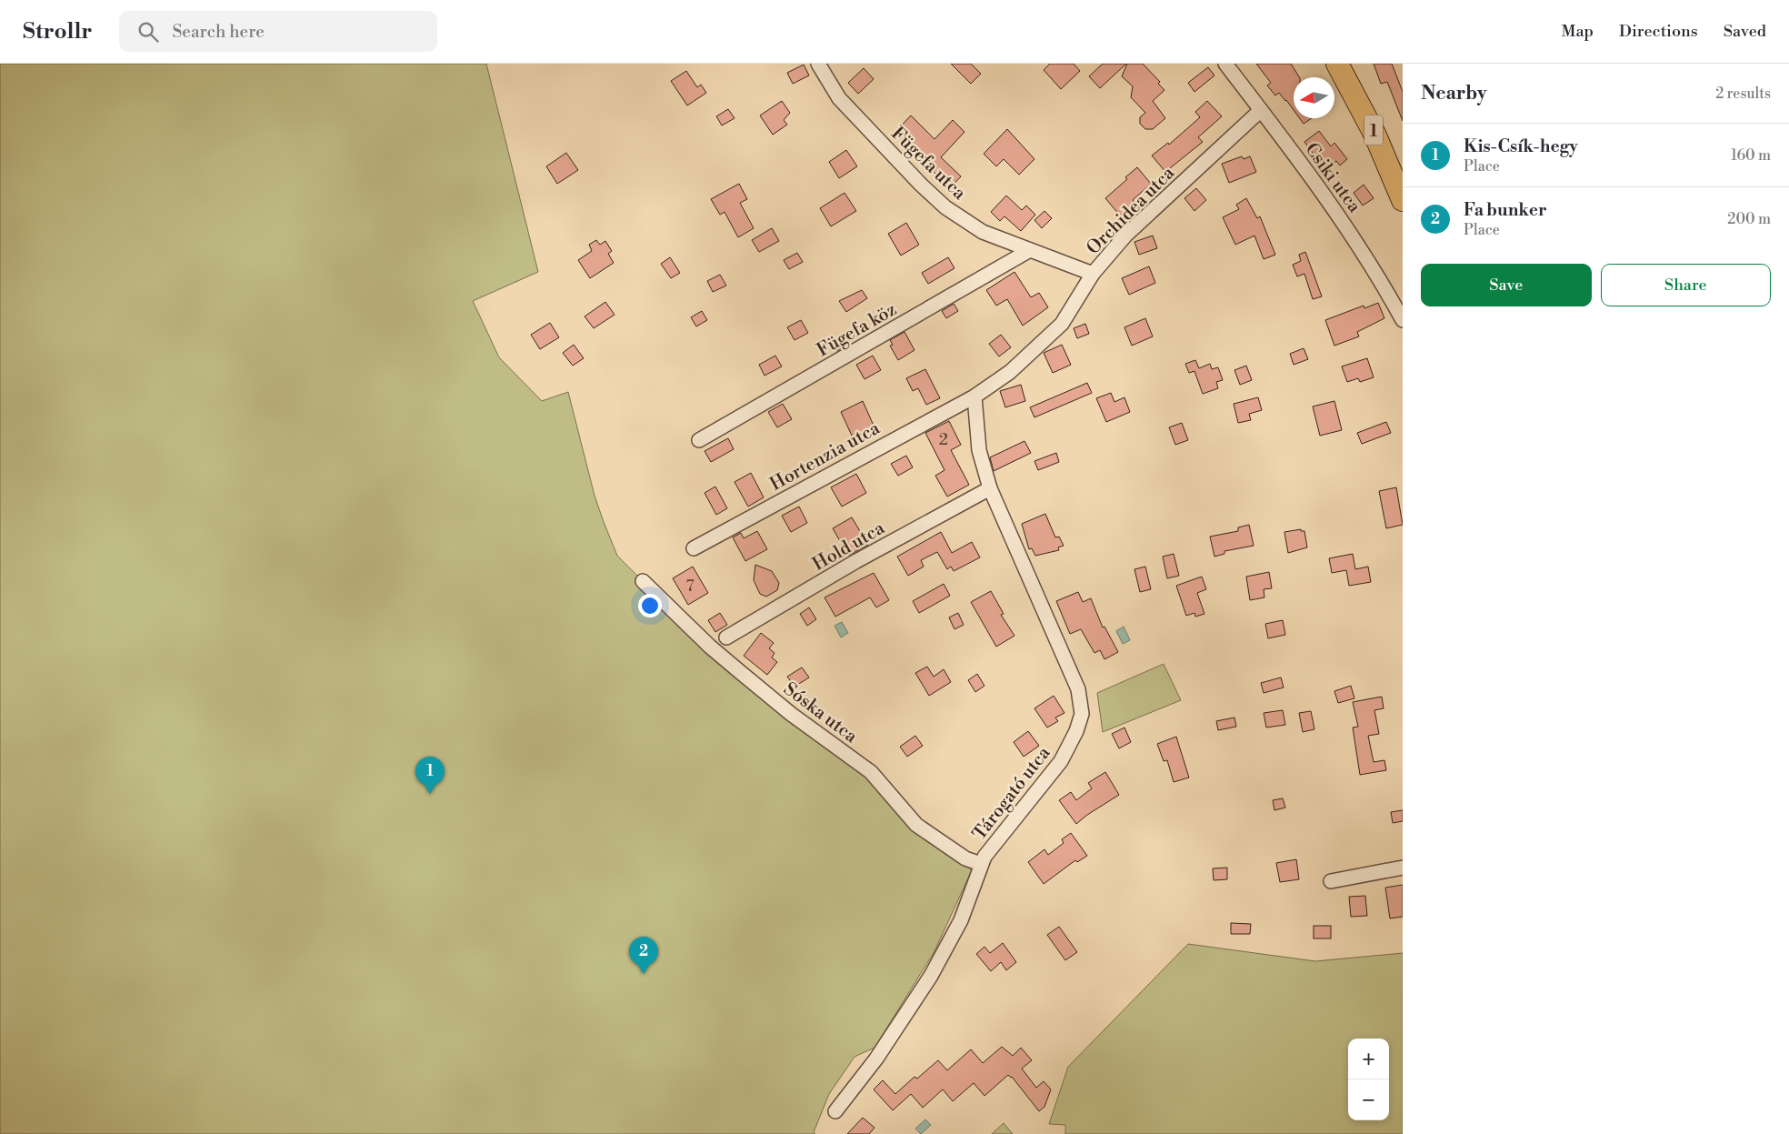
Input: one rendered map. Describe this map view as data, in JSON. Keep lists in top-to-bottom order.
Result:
{
  "streets": {
    "main road": ["1"],
    "street": [
      "Fügefa utca",
      "Csiki utca",
      "Orchidea utca",
      "Fügefa köz",
      "Hortenzia utca",
      "Hold utca",
      "Sóska utca",
      "Tárogató utca"
    ]
  },
  "crossings": [
    ["Fügefa utca", "Orchidea utca"],
    ["Fügefa utca", "Fügefa köz"],
    ["Csiki utca", "Orchidea utca"],
    ["Orchidea utca", "Hortenzia utca"],
    ["Orchidea utca", "Tárogató utca"],
    ["Hortenzia utca", "Tárogató utca"],
    ["Hold utca", "Tárogató utca"],
    ["Sóska utca", "Tárogató utca"]
  ],
  "house_numbers": ["2", "7"],
  "north": "left",
  "page": {
    "header": "Strollr",
    "search": "Search here",
    "nav": ["Map", "Directions", "Saved"],
    "heading": ["Nearby", "2 results"],
    "list": [
      {
        "mark": "1",
        "name": "Kis-Csík-hegy",
        "note": "Place",
        "value": "160 m"
      },
      {
        "mark": "2",
        "name": "Fa bunker",
        "note": "Place",
        "value": "200 m"
      }
    ],
    "buttons": ["Save", "Share"],
    "pins": ["1", "2"],
    "map_buttons": ["+", "−"]
  }
}
